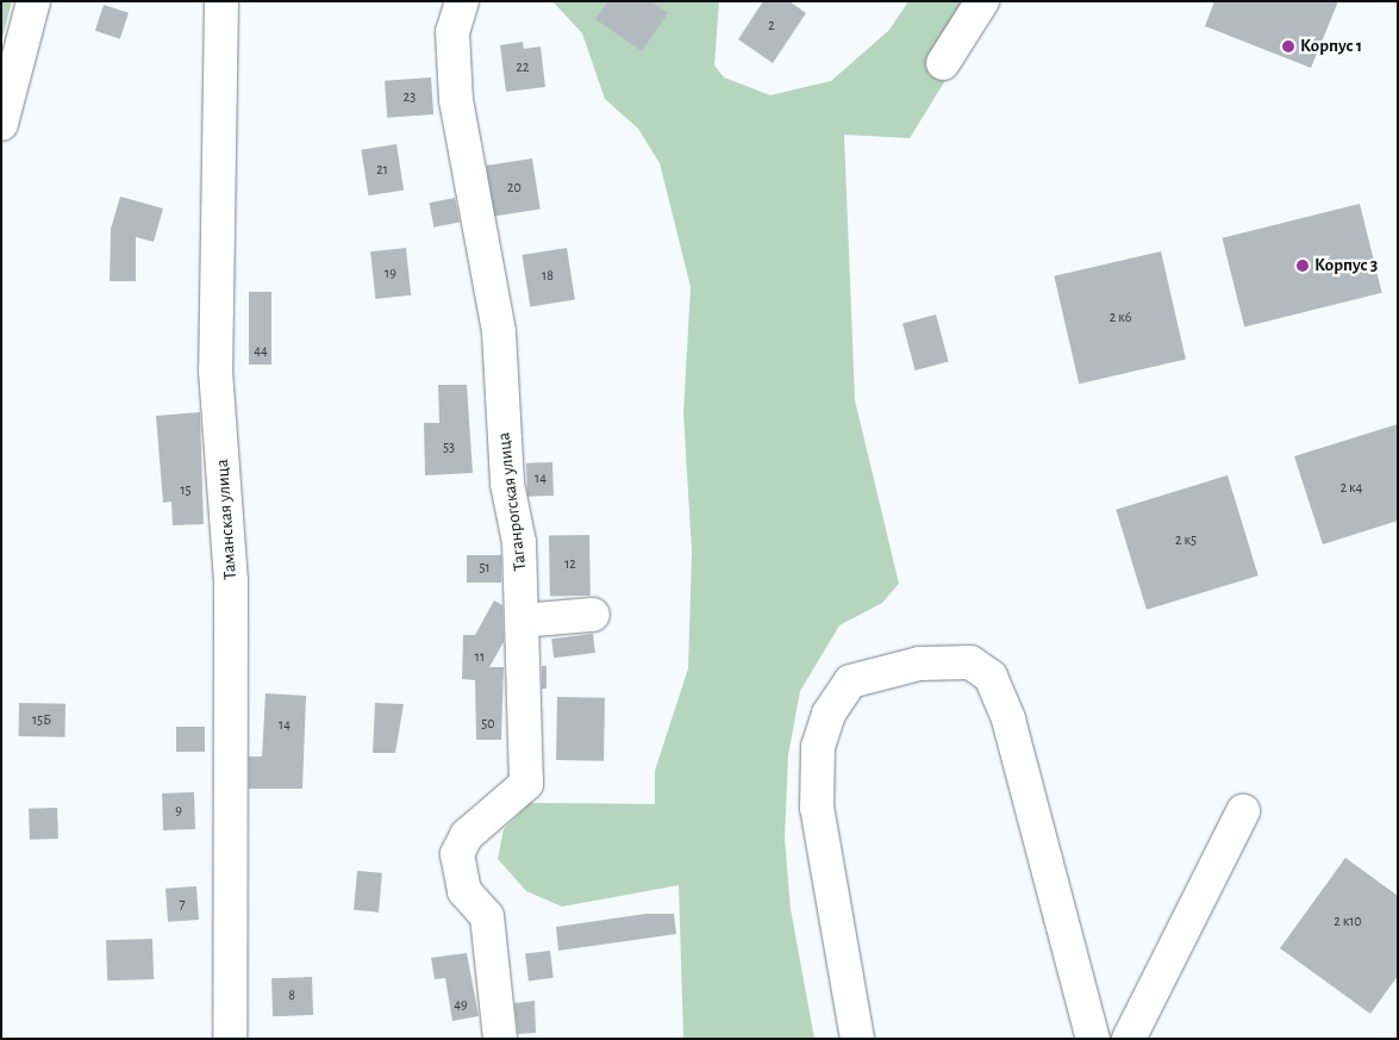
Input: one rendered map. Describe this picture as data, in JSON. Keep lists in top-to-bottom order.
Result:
{
  "streets": {
    "lane": ["Таганрогская улица", "Таманская улица"]
  },
  "places": ["Корпус 1", "Корпус 3"],
  "house_numbers": [
    "2",
    "22",
    "23",
    "21",
    "20",
    "19",
    "18",
    "2 к6",
    "44",
    "53",
    "14",
    "2 к4",
    "15",
    "2 к5",
    "12",
    "51",
    "11",
    "15Б",
    "50",
    "14",
    "9",
    "7",
    "2 к10",
    "8",
    "49"
  ]
}
